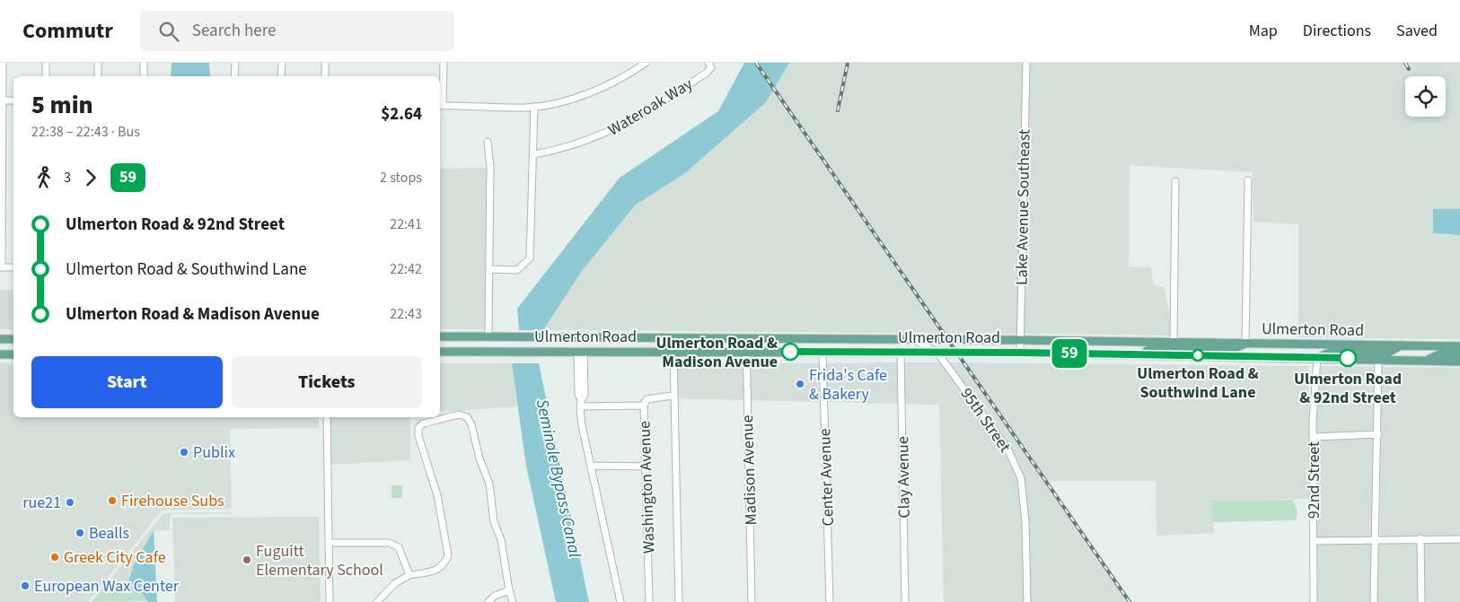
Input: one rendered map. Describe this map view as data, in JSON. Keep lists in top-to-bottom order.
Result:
{
  "streets": {
    "main road": ["Ulmerton Road"],
    "street": [
      "Wateroak Way",
      "Lake Avenue Southeast",
      "95th Street",
      "Madison Avenue",
      "Center Avenue",
      "Clay Avenue",
      "92nd Street",
      "Washington Avenue"
    ]
  },
  "crossings": [
    ["Lake Avenue Southeast", "Ulmerton Road"],
    ["Ulmerton Road", "95th Street"],
    ["Ulmerton Road", "Madison Avenue"],
    ["Ulmerton Road", "Center Avenue"],
    ["Ulmerton Road", "Clay Avenue"],
    ["Ulmerton Road", "92nd Street"],
    ["Ulmerton Road", "Washington Avenue"]
  ],
  "water": ["Seminole Bypass Canal"],
  "places": [
    "Ulmerton Road & Madison Avenue",
    "Ulmerton Road & Southwind Lane",
    "Ulmerton Road & 92nd Street",
    "Frida's Cafe & Bakery",
    "Publix",
    "Firehouse Subs",
    "rue21",
    "Bealls",
    "Greek City Cafe",
    "Fuguitt Elementary School",
    "European Wax Center"
  ],
  "lines": ["bus line 59"],
  "page": {
    "header": "Commutr",
    "search": "Search here",
    "nav": ["Map", "Directions", "Saved"],
    "on_map": "59",
    "heading": ["5 min", "22:38 – 22:43 · Bus", "$2.64"],
    "legs": ["3", "59", "2 stops"],
    "list": [
      {
        "name": "Ulmerton Road & 92nd Street",
        "value": "22:41"
      },
      {
        "name": "Ulmerton Road & Southwind Lane",
        "value": "22:42"
      },
      {
        "name": "Ulmerton Road & Madison Avenue",
        "value": "22:43"
      }
    ],
    "buttons": ["Start", "Tickets"]
  }
}
